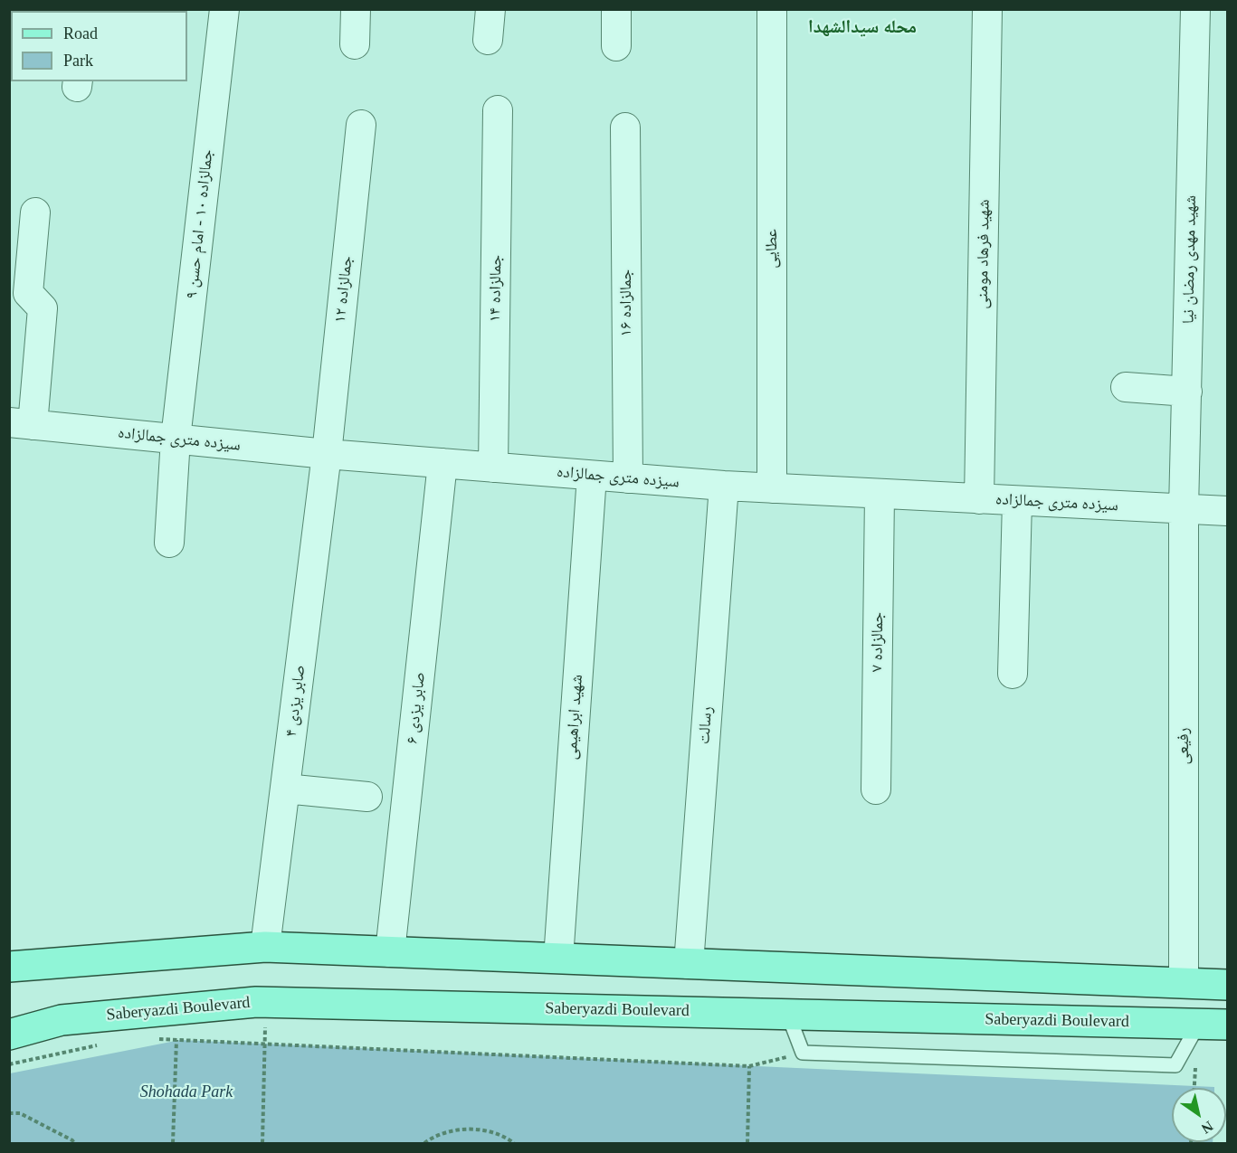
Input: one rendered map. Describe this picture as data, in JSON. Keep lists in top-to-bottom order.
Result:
{
  "streets": {
    "main road": ["Saberyazdi Boulevard"],
    "street": [
      "جمالزاده ۱۰ - امام حسن ۹",
      "عطایی",
      "شهید فرهاد مومنی",
      "شهید مهدی رمضان نیا",
      "جمالزاده ۱۴",
      "جمالزاده ۱۲",
      "جمالزاده ۱۶",
      "سیزده متری جمالزاده",
      "جمالزاده ۷",
      "صابر یزدی ۴",
      "صابر یزدی ۶",
      "شهید ابراهیمی",
      "رسالت",
      "رفیعی"
    ]
  },
  "crossings": [
    ["جمالزاده ۱۰ - امام حسن ۹", "سیزده متری جمالزاده"],
    ["عطایی", "سیزده متری جمالزاده"],
    ["شهید فرهاد مومنی", "سیزده متری جمالزاده"],
    ["شهید مهدی رمضان نیا", "سیزده متری جمالزاده"],
    ["شهید مهدی رمضان نیا", "رفیعی"],
    ["جمالزاده ۱۴", "سیزده متری جمالزاده"],
    ["جمالزاده ۱۲", "سیزده متری جمالزاده"],
    ["جمالزاده ۱۲", "صابر یزدی ۴"],
    ["جمالزاده ۱۶", "سیزده متری جمالزاده"],
    ["سیزده متری جمالزاده", "جمالزاده ۷"],
    ["سیزده متری جمالزاده", "صابر یزدی ۴"],
    ["سیزده متری جمالزاده", "صابر یزدی ۶"],
    ["سیزده متری جمالزاده", "شهید ابراهیمی"],
    ["سیزده متری جمالزاده", "رسالت"],
    ["سیزده متری جمالزاده", "رفیعی"]
  ],
  "districts": ["محله سیدالشهدا"],
  "parks": ["Shohada Park"],
  "legend": ["Road", "Park"],
  "north": "bottom right"
}
